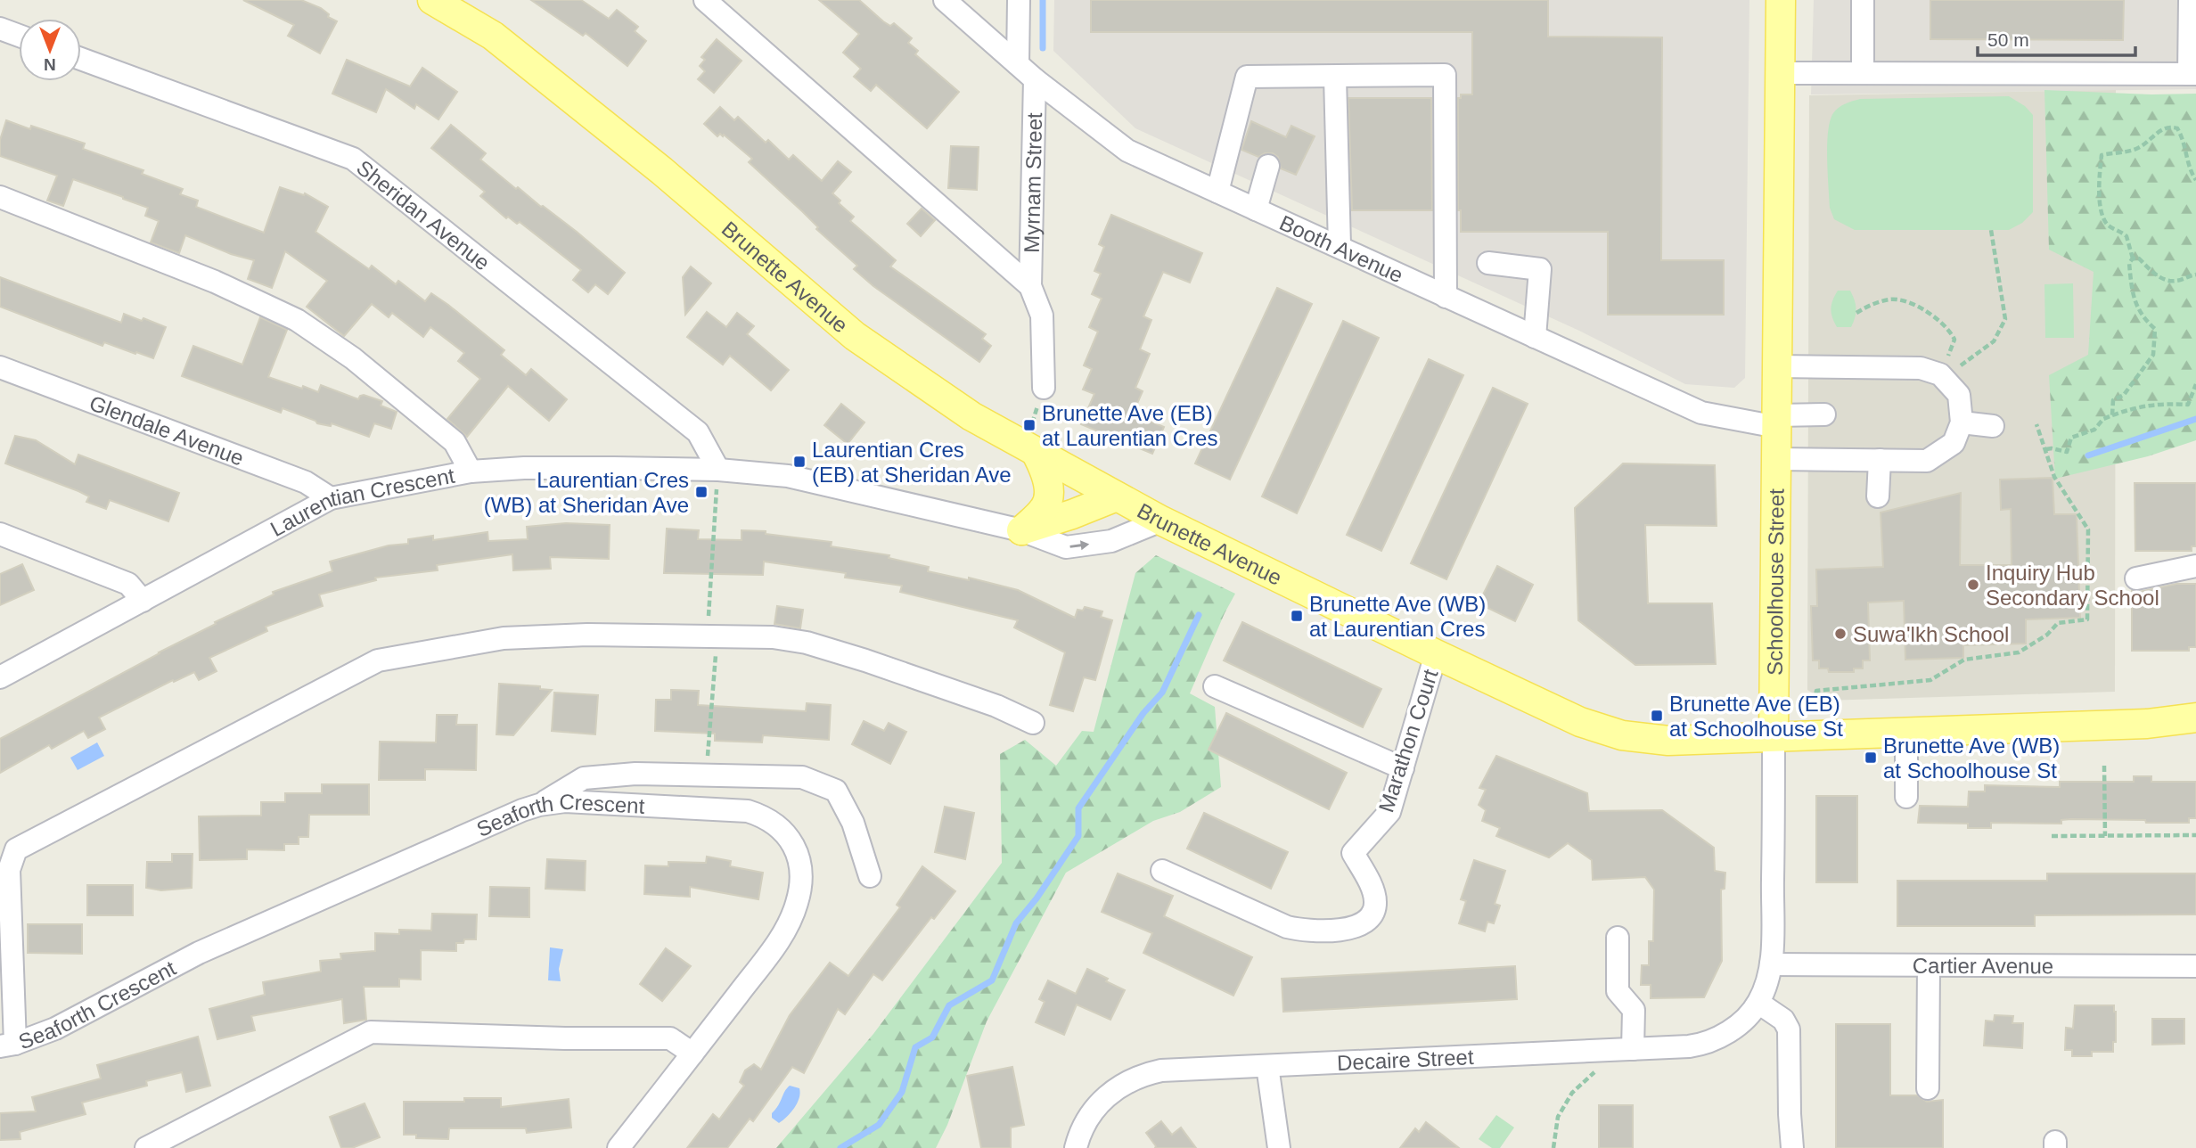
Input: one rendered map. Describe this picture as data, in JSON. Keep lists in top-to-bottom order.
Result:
{
  "streets": {
    "main road": ["Brunette Avenue", "Schoolhouse Street"],
    "street": [
      "Myrnam Street",
      "Sheridan Avenue",
      "Booth Avenue",
      "Glendale Avenue",
      "Laurentian Crescent",
      "Marathon Court",
      "Seaforth Crescent",
      "Cartier Avenue",
      "Decaire Street"
    ]
  },
  "crossings": [
    ["Myrnam Street", "Booth Avenue"],
    ["Sheridan Avenue", "Laurentian Crescent"],
    ["Booth Avenue", "Schoolhouse Street"],
    ["Brunette Avenue", "Laurentian Crescent"],
    ["Brunette Avenue", "Schoolhouse Street"],
    ["Brunette Avenue", "Marathon Court"],
    ["Glendale Avenue", "Laurentian Crescent"],
    ["Schoolhouse Street", "Cartier Avenue"],
    ["Schoolhouse Street", "Decaire Street"]
  ],
  "places": {
    "transit": [
      "Brunette Ave (EB) at Laurentian Cres",
      "Laurentian Cres (EB) at Sheridan Ave",
      "Laurentian Cres (WB) at Sheridan Ave",
      "Brunette Ave (WB) at Laurentian Cres",
      "Brunette Ave (EB) at Schoolhouse St",
      "Brunette Ave (WB) at Schoolhouse St"
    ],
    "other": ["Inquiry Hub Secondary School", "Suwa'lkh School"]
  },
  "scale_bar": "50 m",
  "north": "bottom"
}
